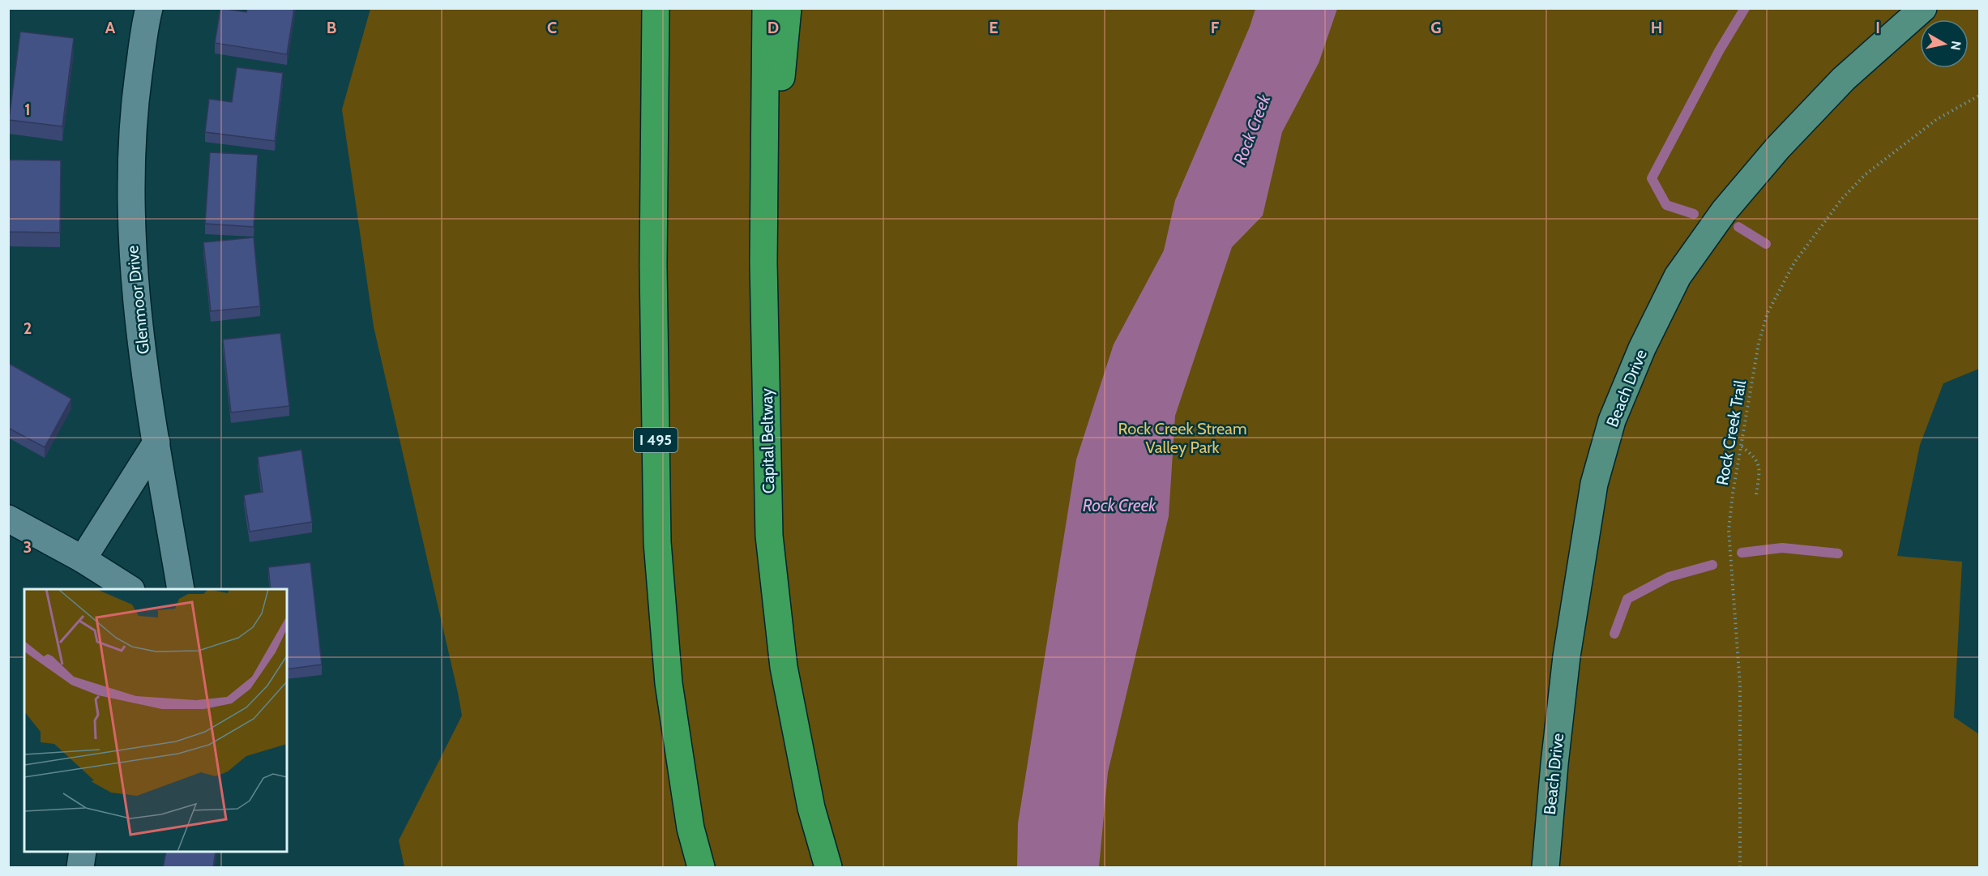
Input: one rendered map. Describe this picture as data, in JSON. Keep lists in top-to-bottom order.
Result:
{
  "streets": {
    "highway": ["I 495", "Capital Beltway"],
    "street": ["Glenmoor Drive", "Beach Drive"],
    "path": ["Rock Creek Trail"]
  },
  "water": ["Rock Creek"],
  "parks": ["Rock Creek Stream Valley Park"],
  "north": "right",
  "grid": {
    "columns": [
      "A",
      "B",
      "C",
      "D",
      "E",
      "F",
      "G",
      "H",
      "I"
    ],
    "rows": ["1", "2", "3"]
  }
}
